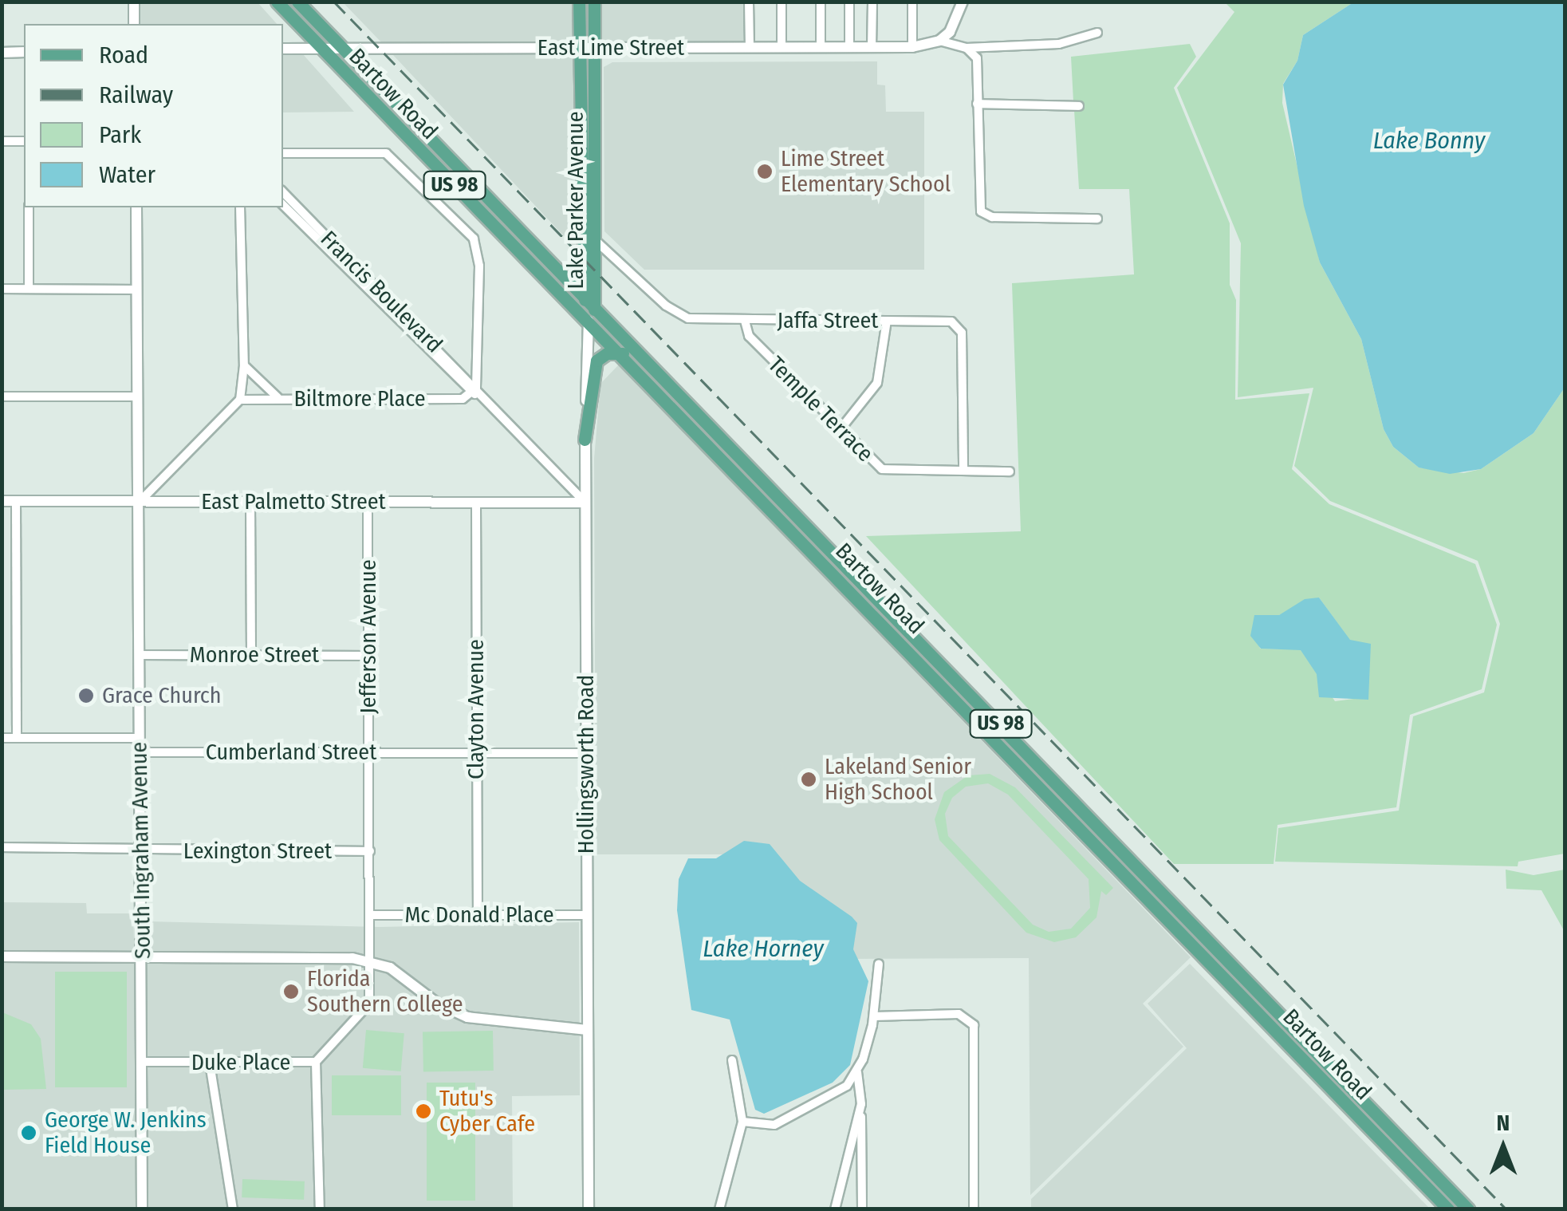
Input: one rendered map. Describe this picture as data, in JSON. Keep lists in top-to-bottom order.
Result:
{
  "streets": {
    "main road": ["Bartow Road", "US 98", "Lake Parker Avenue"],
    "street": [
      "East Lime Street",
      "Francis Boulevard",
      "Jaffa Street",
      "Biltmore Place",
      "Temple Terrace",
      "East Palmetto Street",
      "Jefferson Avenue",
      "Monroe Street",
      "Clayton Avenue",
      "Cumberland Street",
      "Hollingsworth Road",
      "South Ingraham Avenue",
      "Lexington Street",
      "Mc Donald Place",
      "Duke Place"
    ]
  },
  "crossings": [
    ["East Lime Street", "Bartow Road"],
    ["East Lime Street", "Lake Parker Avenue"],
    ["Bartow Road", "Lake Parker Avenue"],
    ["Bartow Road", "Hollingsworth Road"],
    ["Lake Parker Avenue", "Jaffa Street"],
    ["Lake Parker Avenue", "Hollingsworth Road"],
    ["Francis Boulevard", "Biltmore Place"],
    ["Francis Boulevard", "East Palmetto Street"],
    ["Francis Boulevard", "Hollingsworth Road"],
    ["Jaffa Street", "Temple Terrace"],
    ["East Palmetto Street", "Jefferson Avenue"],
    ["East Palmetto Street", "Clayton Avenue"],
    ["East Palmetto Street", "Hollingsworth Road"],
    ["East Palmetto Street", "South Ingraham Avenue"],
    ["Jefferson Avenue", "Monroe Street"],
    ["Jefferson Avenue", "Cumberland Street"],
    ["Jefferson Avenue", "Lexington Street"],
    ["Jefferson Avenue", "Mc Donald Place"],
    ["Jefferson Avenue", "Duke Place"],
    ["Monroe Street", "South Ingraham Avenue"],
    ["Clayton Avenue", "Cumberland Street"],
    ["Clayton Avenue", "Mc Donald Place"],
    ["Cumberland Street", "Hollingsworth Road"],
    ["Cumberland Street", "South Ingraham Avenue"],
    ["Hollingsworth Road", "Mc Donald Place"],
    ["South Ingraham Avenue", "Lexington Street"],
    ["South Ingraham Avenue", "Duke Place"]
  ],
  "water": ["Lake Bonny", "Lake Horney"],
  "places": [
    "Lime Street Elementary School",
    "Grace Church",
    "Lakeland Senior High School",
    "Florida Southern College",
    "Tutu's Cyber Cafe",
    "George W. Jenkins Field House"
  ],
  "legend": [
    "Road",
    "Railway",
    "Park",
    "Water"
  ],
  "north": "top"
}
